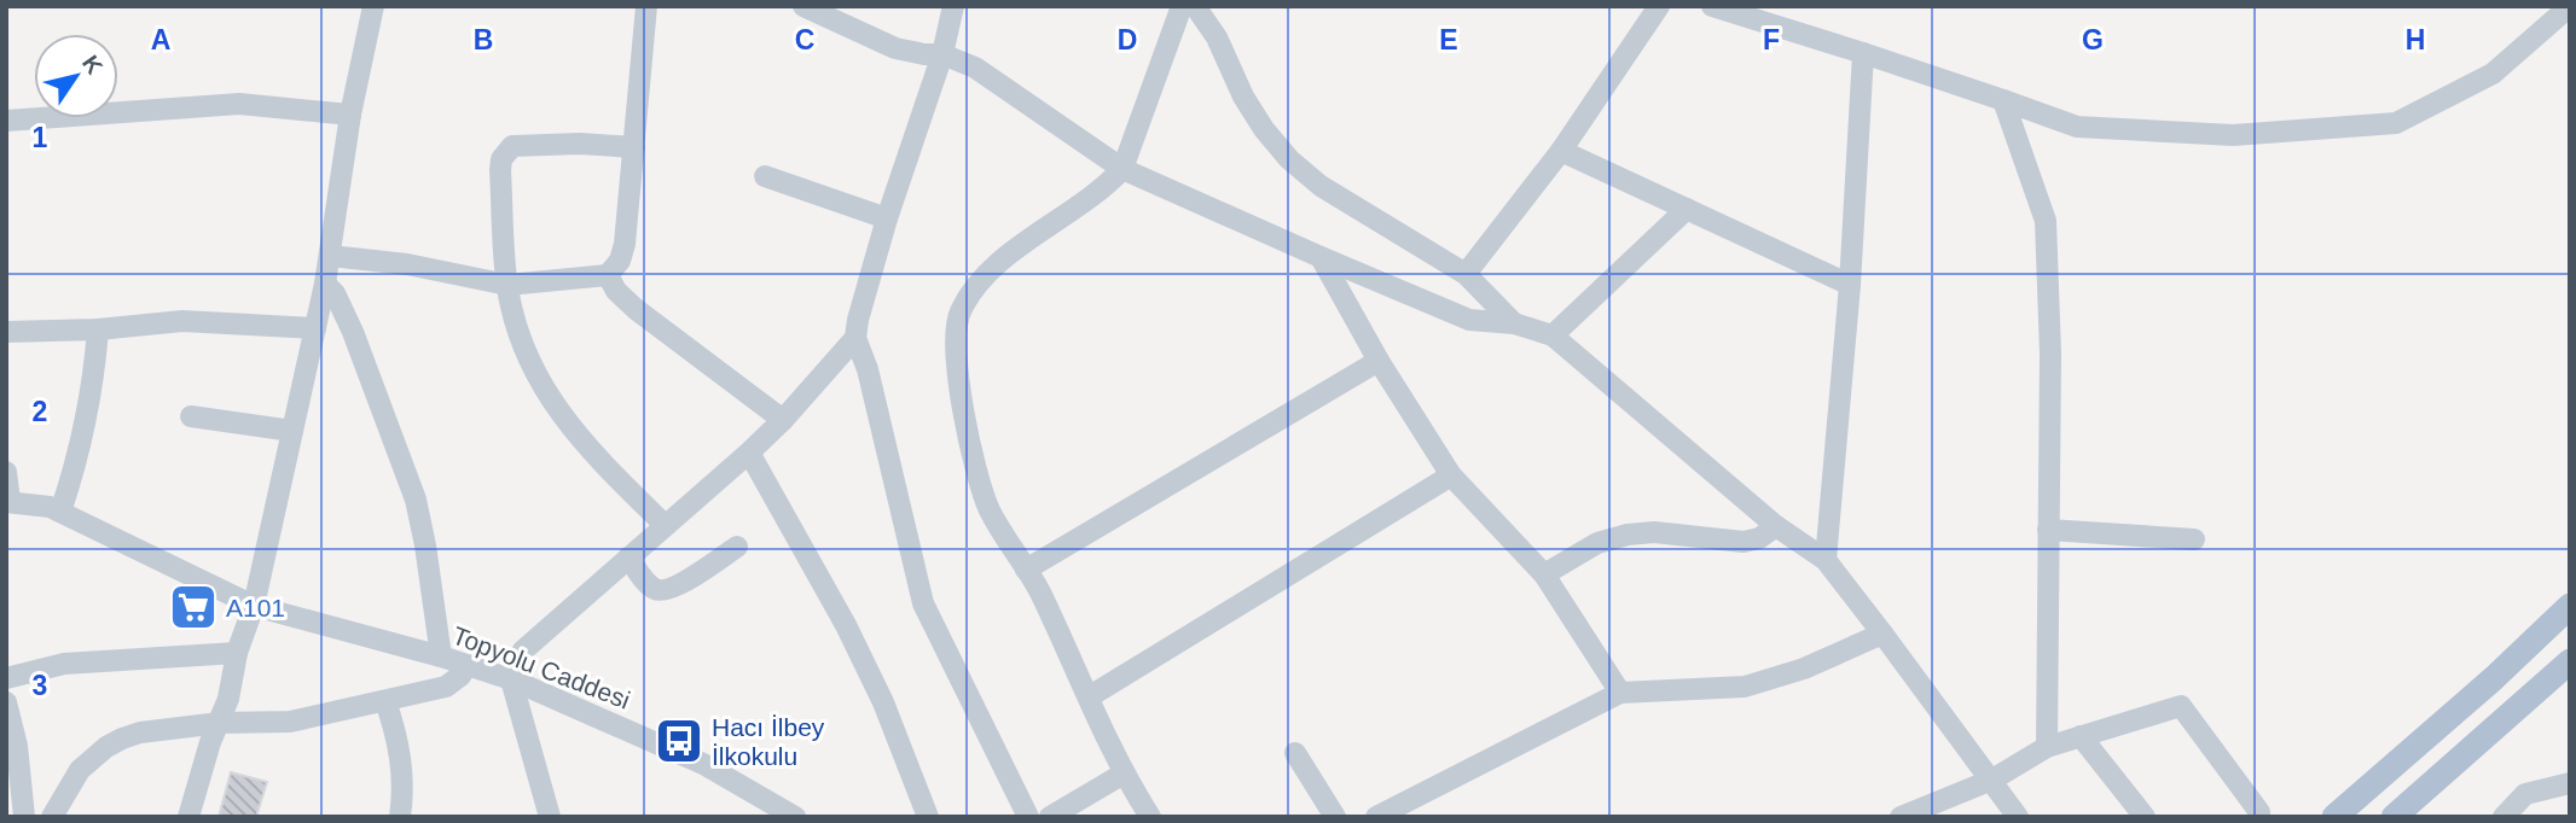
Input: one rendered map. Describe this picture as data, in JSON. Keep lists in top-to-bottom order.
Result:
{
  "streets": {
    "street": ["Topyolu Caddesi"]
  },
  "places": {
    "supermarket": ["A101"],
    "bus stop": ["Hacı İlbey İlkokulu"]
  },
  "north": "top right",
  "grid": {
    "columns": [
      "A",
      "B",
      "C",
      "D",
      "E",
      "F",
      "G",
      "H"
    ],
    "rows": ["1", "2", "3"]
  }
}
